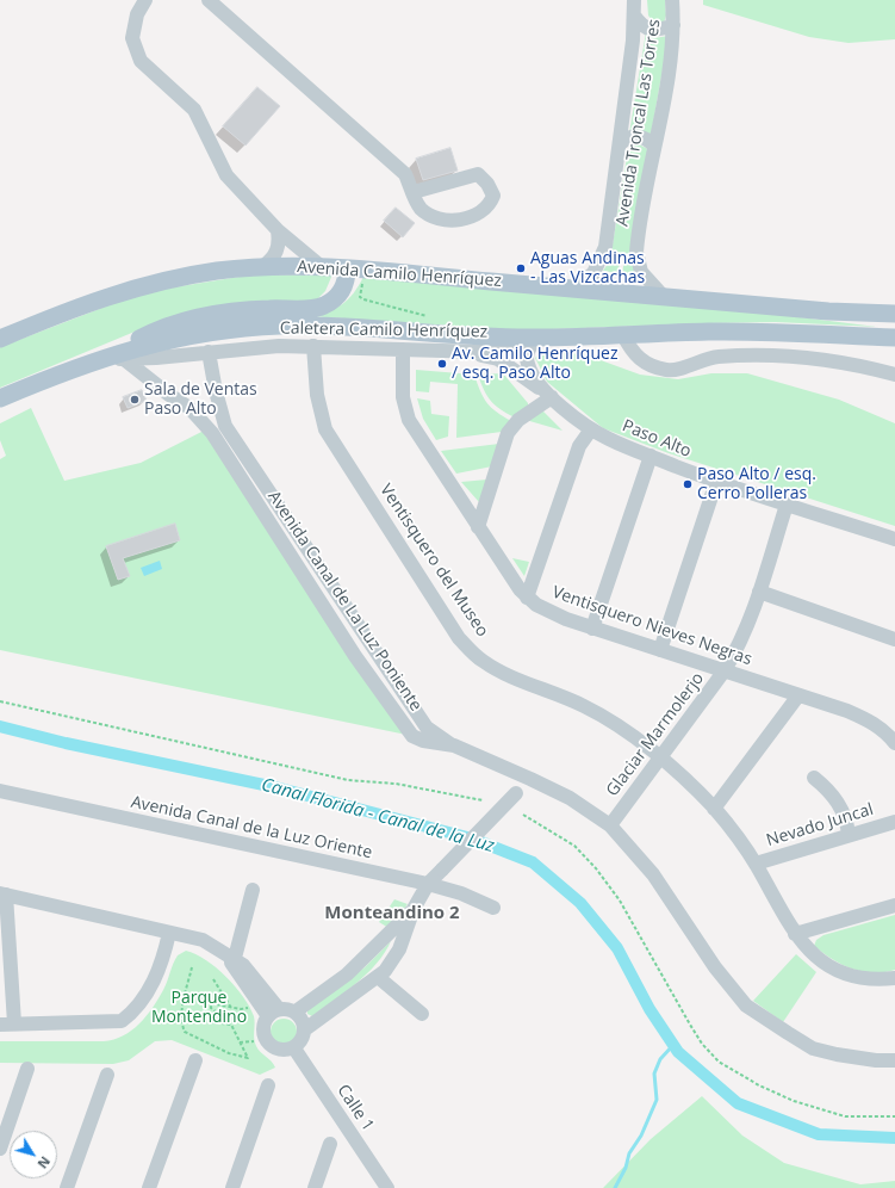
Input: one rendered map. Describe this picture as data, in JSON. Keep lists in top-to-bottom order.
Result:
{
  "streets": {
    "main road": ["Avenida Camilo Henríquez"],
    "street": [
      "Avenida Troncal Las Torres",
      "Caletera Camilo Henríquez",
      "Paso Alto",
      "Ventisquero del Museo",
      "Avenida Canal de La Luz Poniente",
      "Ventisquero Nieves Negras",
      "Glaciar Marmolerjo",
      "Nevado Juncal",
      "Avenida Canal de la Luz Oriente",
      "Calle 1"
    ]
  },
  "crossings": [
    ["Avenida Troncal Las Torres", "Avenida Camilo Henríquez"],
    ["Caletera Camilo Henríquez", "Paso Alto"],
    ["Caletera Camilo Henríquez", "Ventisquero del Museo"],
    ["Caletera Camilo Henríquez", "Avenida Canal de La Luz Poniente"],
    ["Caletera Camilo Henríquez", "Ventisquero Nieves Negras"],
    ["Paso Alto", "Glaciar Marmolerjo"],
    ["Ventisquero del Museo", "Glaciar Marmolerjo"],
    ["Ventisquero del Museo", "Nevado Juncal"],
    ["Avenida Canal de La Luz Poniente", "Glaciar Marmolerjo"],
    ["Ventisquero Nieves Negras", "Glaciar Marmolerjo"]
  ],
  "districts": ["Monteandino 2"],
  "water": ["Canal Florida - Canal de la Luz"],
  "parks": ["Parque Montendino"],
  "places": [
    "Aguas Andinas - Las Vizcachas",
    "Av. Camilo Henríquez / esq. Paso Alto",
    "Sala de Ventas Paso Alto",
    "Paso Alto / esq. Cerro Polleras"
  ],
  "north": "bottom right"
}
